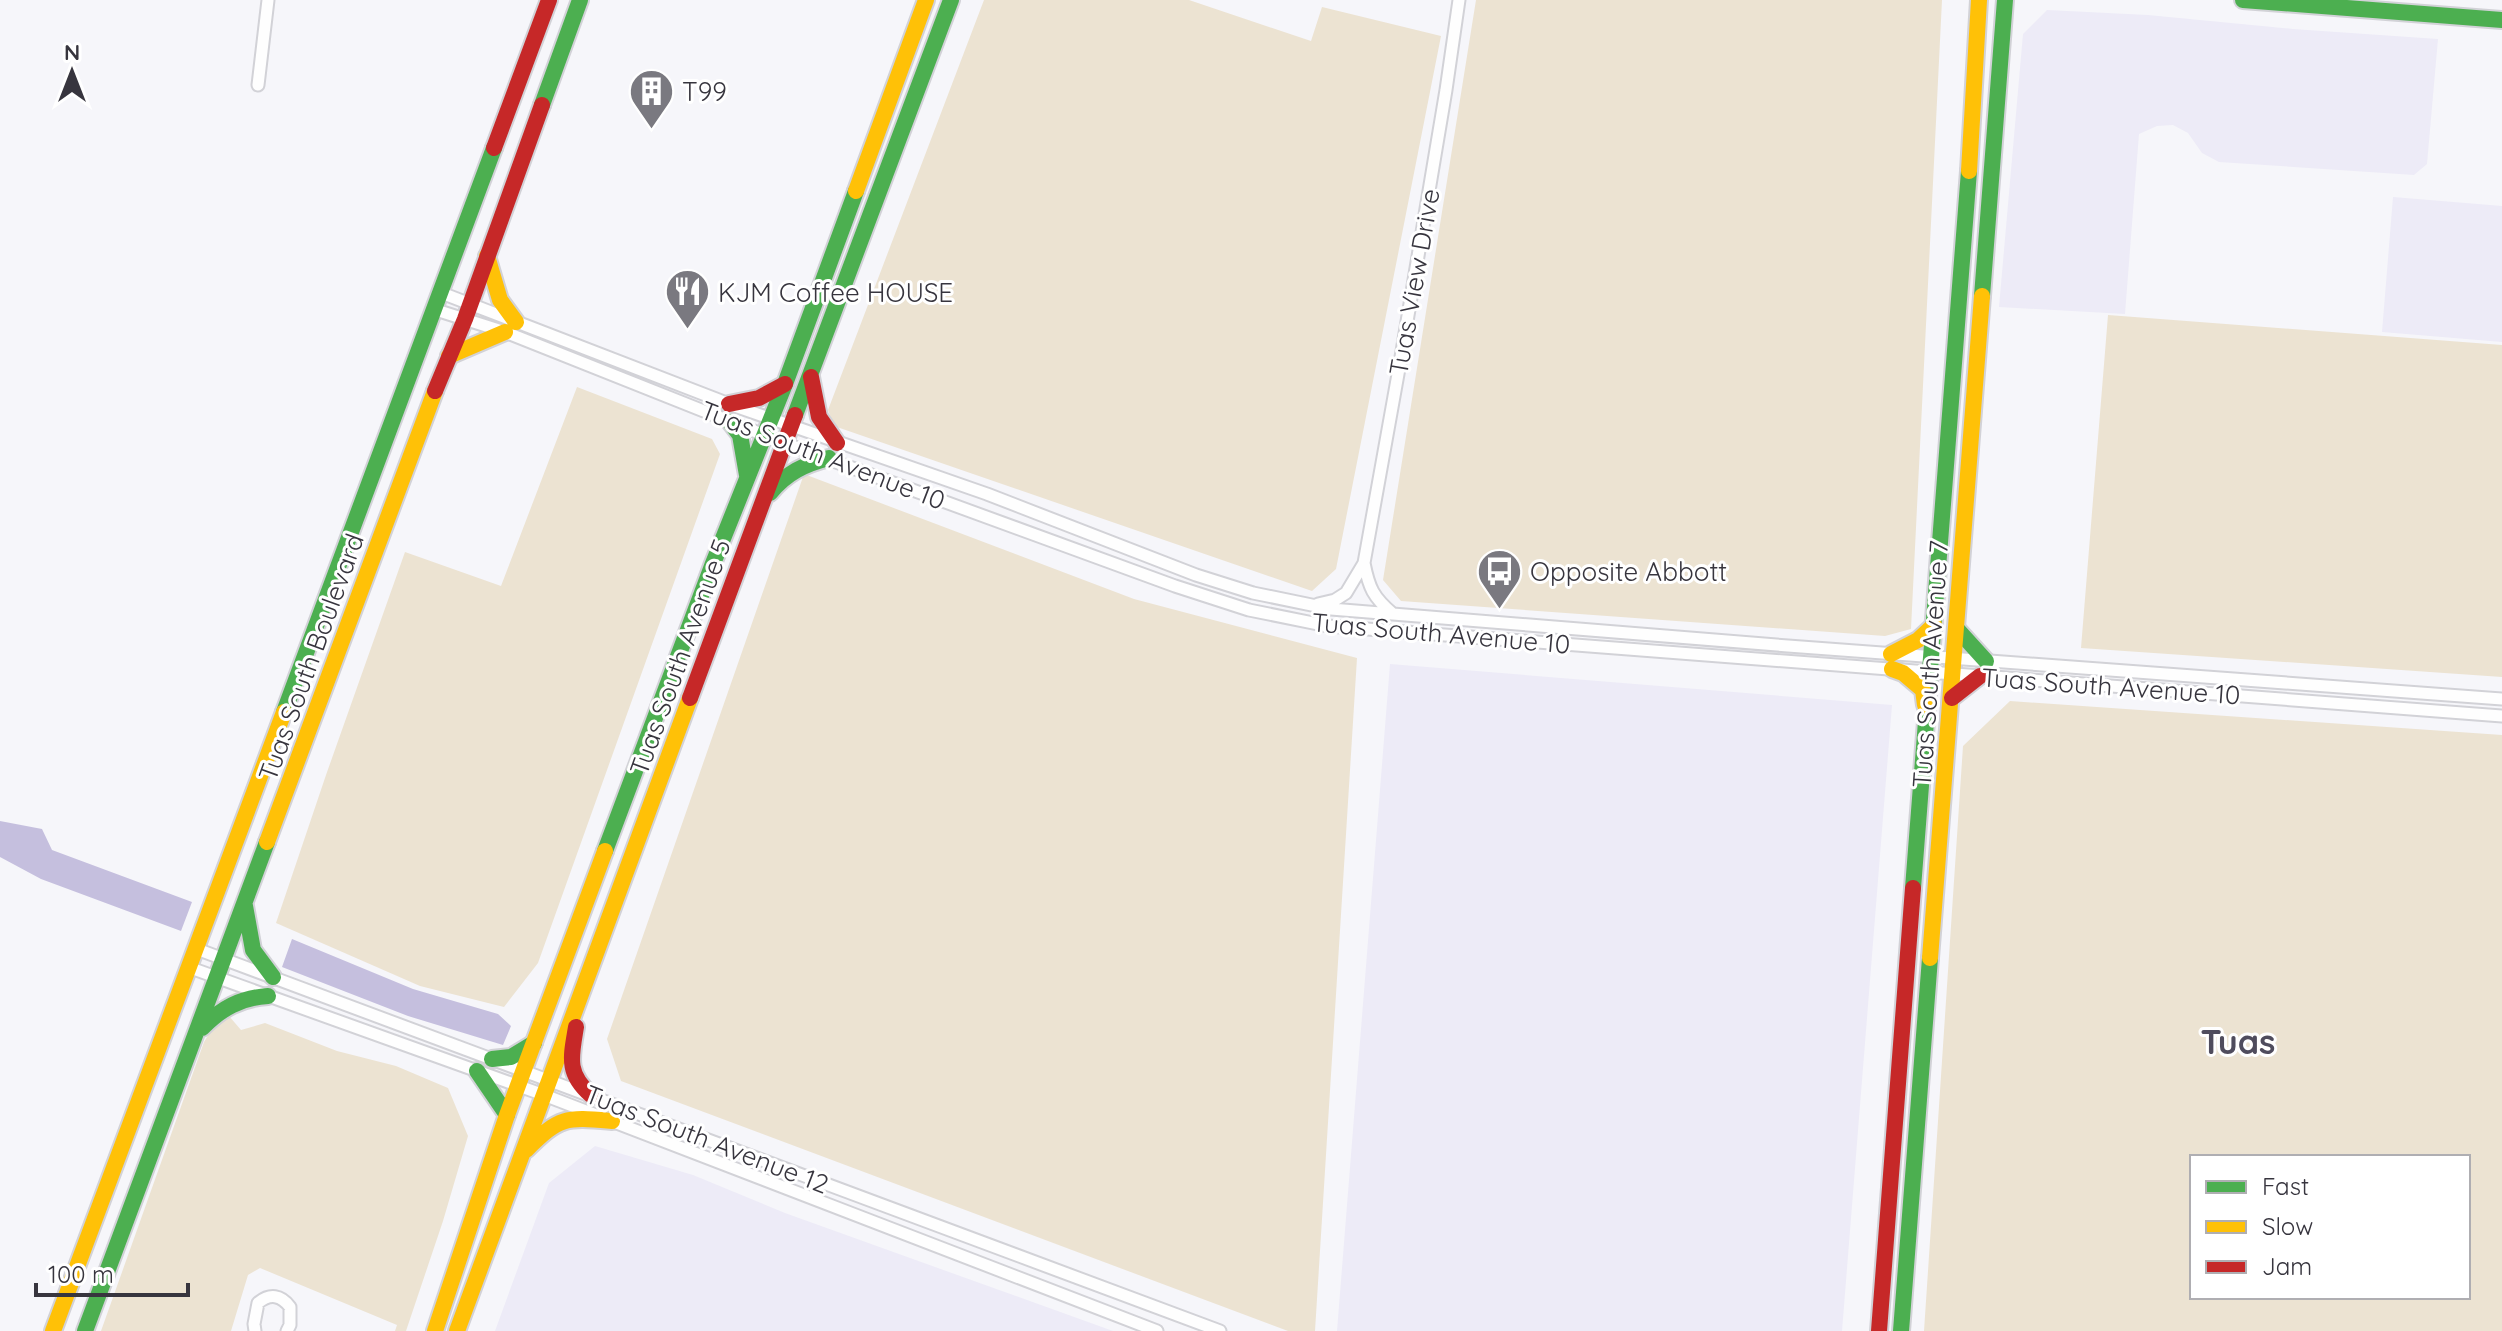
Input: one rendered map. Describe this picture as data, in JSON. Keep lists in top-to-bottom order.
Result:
{
  "streets": {
    "main road": ["Tuas South Boulevard", "Tuas South Avenue 5", "Tuas South Avenue 7"],
    "street": ["Tuas View Drive", "Tuas South Avenue 10", "Tuas South Avenue 12"]
  },
  "crossings": [
    ["Tuas View Drive", "Tuas South Avenue 10"],
    ["Tuas South Avenue 10", "Tuas South Boulevard"],
    ["Tuas South Avenue 10", "Tuas South Avenue 5"],
    ["Tuas South Avenue 10", "Tuas South Avenue 7"],
    ["Tuas South Boulevard", "Tuas South Avenue 12"],
    ["Tuas South Avenue 5", "Tuas South Avenue 12"]
  ],
  "districts": ["Tuas"],
  "places": {
    "building": ["T99"],
    "restaurant": ["KJM Coffee HOUSE"],
    "bus stop": ["Opposite Abbott"]
  },
  "legend": ["Fast", "Slow", "Jam"],
  "scale_bar": "100 m",
  "north": "top"
}
